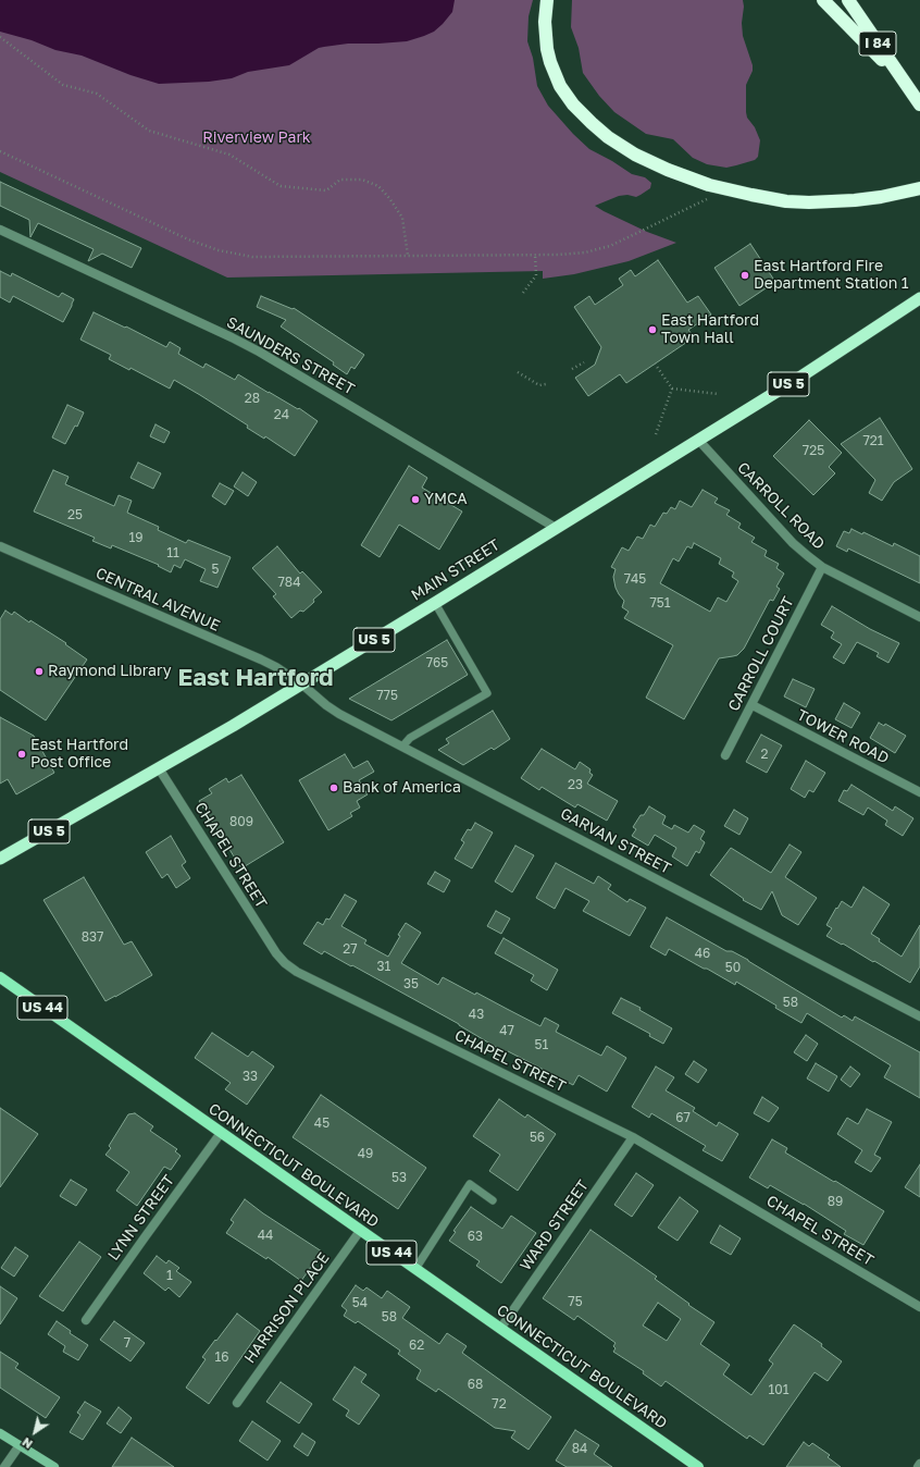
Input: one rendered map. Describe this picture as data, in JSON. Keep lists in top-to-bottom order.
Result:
{
  "streets": {
    "highway": ["I 84", "US 5", "MAIN STREET"],
    "main road": ["US 44", "CONNECTICUT BOULEVARD"],
    "street": [
      "SAUNDERS STREET",
      "CARROLL ROAD",
      "CENTRAL AVENUE",
      "CARROLL COURT",
      "TOWER ROAD",
      "GARVAN STREET",
      "CHAPEL STREET",
      "LYNN STREET",
      "WARD STREET",
      "HARRISON PLACE"
    ]
  },
  "crossings": [
    ["SAUNDERS STREET", "MAIN STREET"],
    ["CARROLL ROAD", "MAIN STREET"],
    ["CARROLL ROAD", "CARROLL COURT"],
    ["MAIN STREET", "CENTRAL AVENUE"],
    ["MAIN STREET", "GARVAN STREET"],
    ["MAIN STREET", "CHAPEL STREET"],
    ["CENTRAL AVENUE", "GARVAN STREET"],
    ["CARROLL COURT", "TOWER ROAD"],
    ["CHAPEL STREET", "WARD STREET"],
    ["CONNECTICUT BOULEVARD", "LYNN STREET"],
    ["CONNECTICUT BOULEVARD", "WARD STREET"],
    ["CONNECTICUT BOULEVARD", "HARRISON PLACE"]
  ],
  "districts": ["East Hartford"],
  "parks": ["Riverview Park"],
  "places": [
    "East Hartford Fire Department Station 1",
    "East Hartford Town Hall",
    "YMCA",
    "Raymond Library",
    "East Hartford Post Office",
    "Bank of America"
  ],
  "house_numbers": [
    "28",
    "24",
    "721",
    "725",
    "25",
    "19",
    "11",
    "5",
    "745",
    "784",
    "751",
    "765",
    "775",
    "2",
    "23",
    "809",
    "837",
    "27",
    "46",
    "31",
    "50",
    "35",
    "58",
    "43",
    "47",
    "51",
    "33",
    "67",
    "45",
    "56",
    "49",
    "53",
    "89",
    "44",
    "63",
    "1",
    "75",
    "54",
    "58",
    "7",
    "62",
    "16",
    "68",
    "101",
    "72",
    "84"
  ],
  "north": "bottom left"
}
